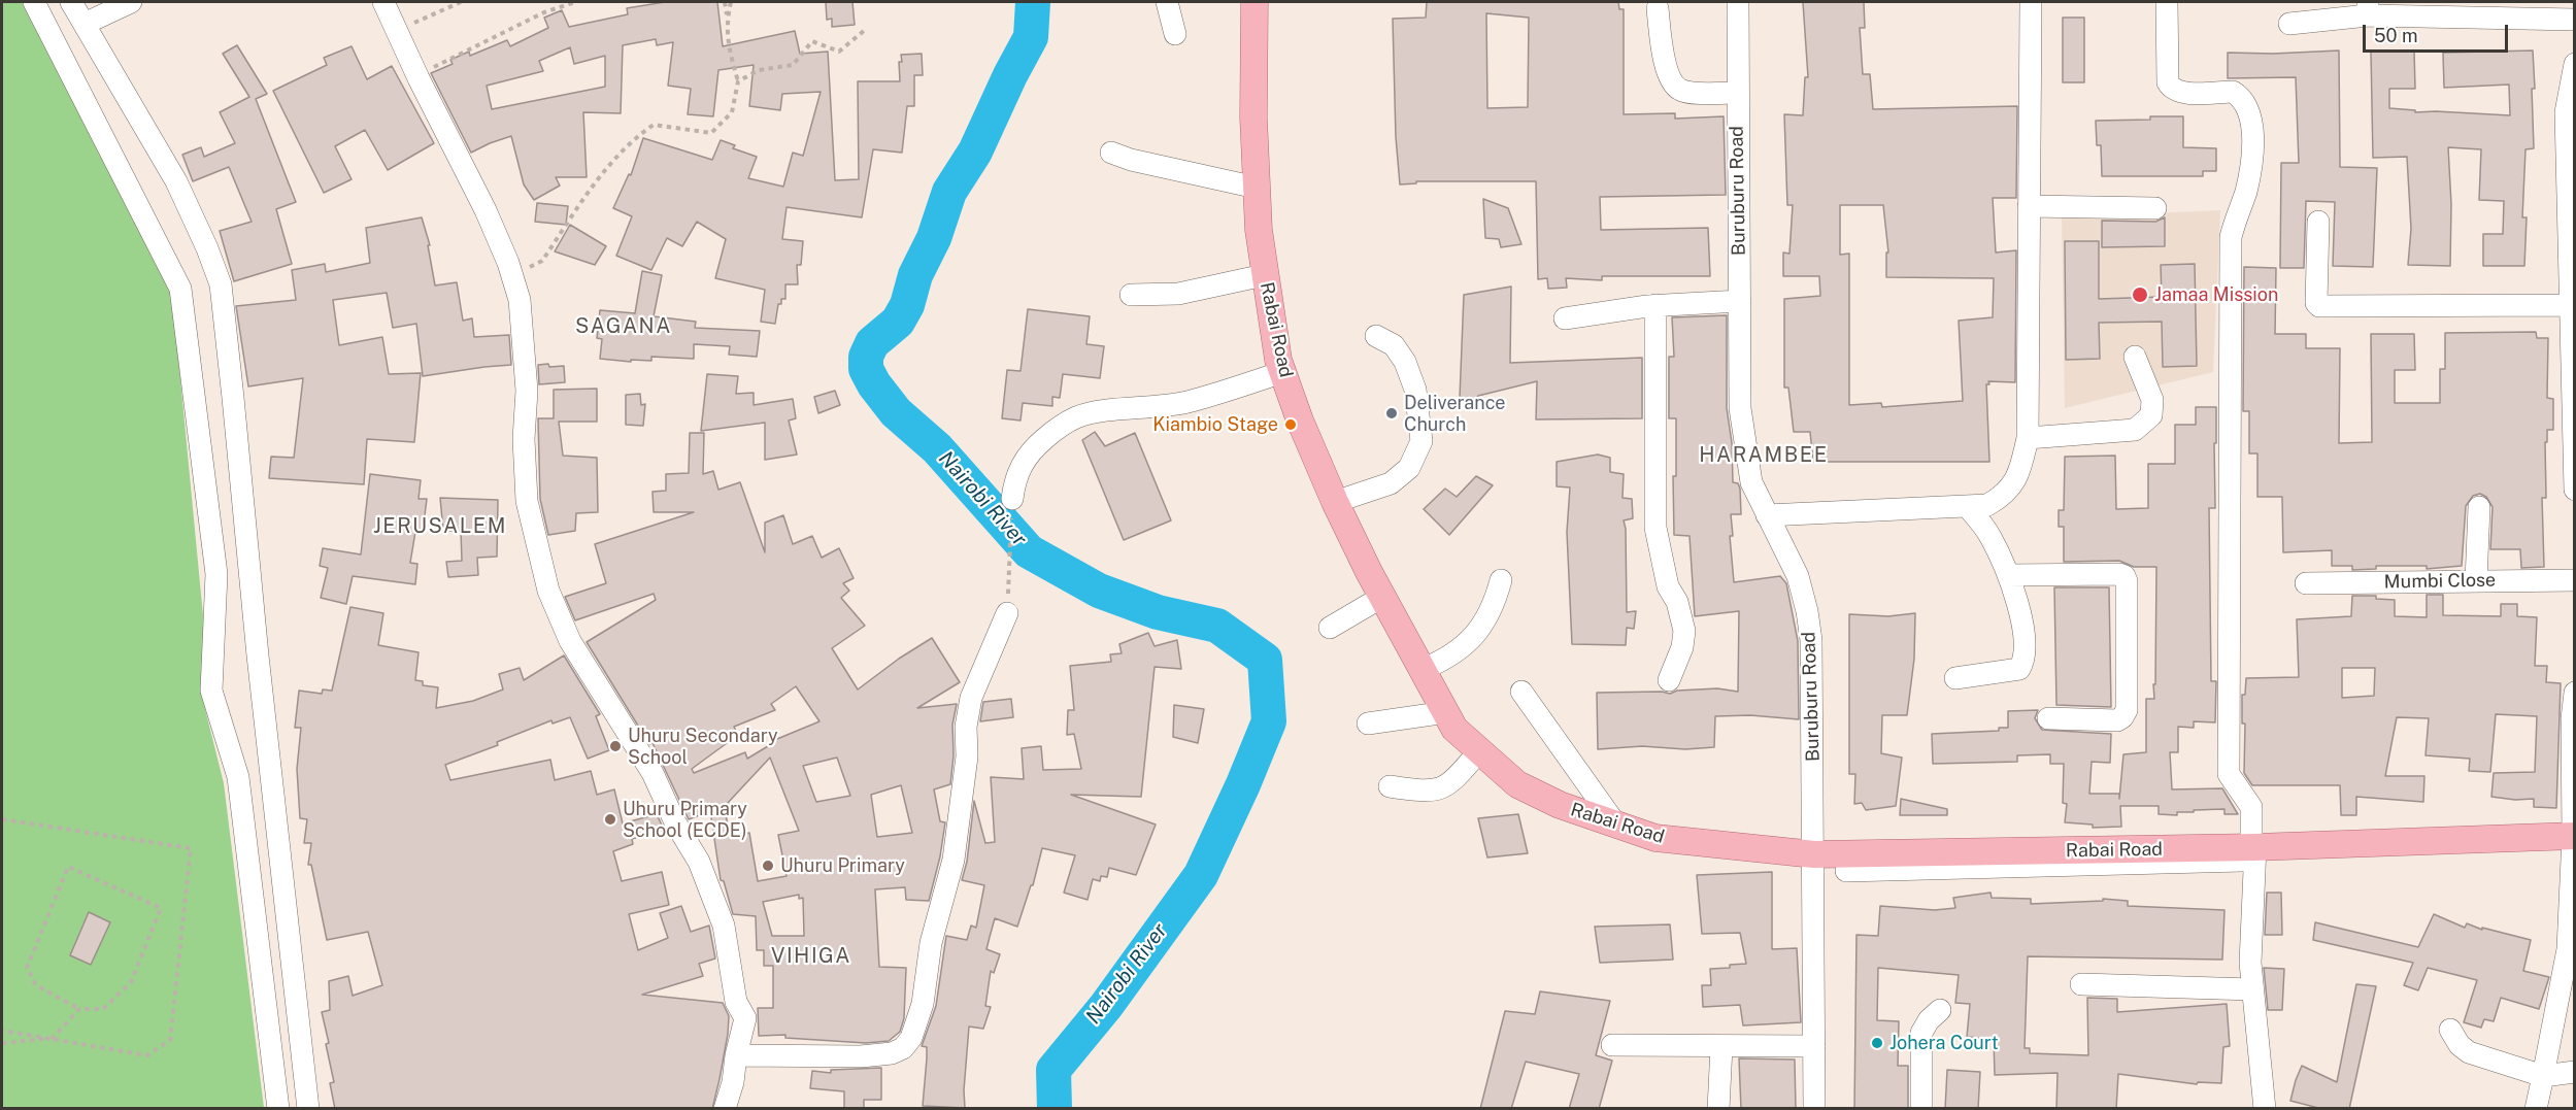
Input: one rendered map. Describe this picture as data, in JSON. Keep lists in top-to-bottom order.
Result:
{
  "streets": {
    "main road": ["Rabai Road"],
    "street": ["Buruburu Road", "Mumbi Close"]
  },
  "crossings": [
    ["Buruburu Road", "Rabai Road"]
  ],
  "districts": [
    "SAGANA",
    "HARAMBEE",
    "JERUSALEM",
    "VIHIGA"
  ],
  "water": ["Nairobi River"],
  "places": [
    "Jamaa Mission",
    "Deliverance Church",
    "Kiambio Stage",
    "Uhuru Secondary School",
    "Uhuru Primary School (ECDE)",
    "Uhuru Primary",
    "Johera Court"
  ],
  "scale_bar": "50 m"
}
